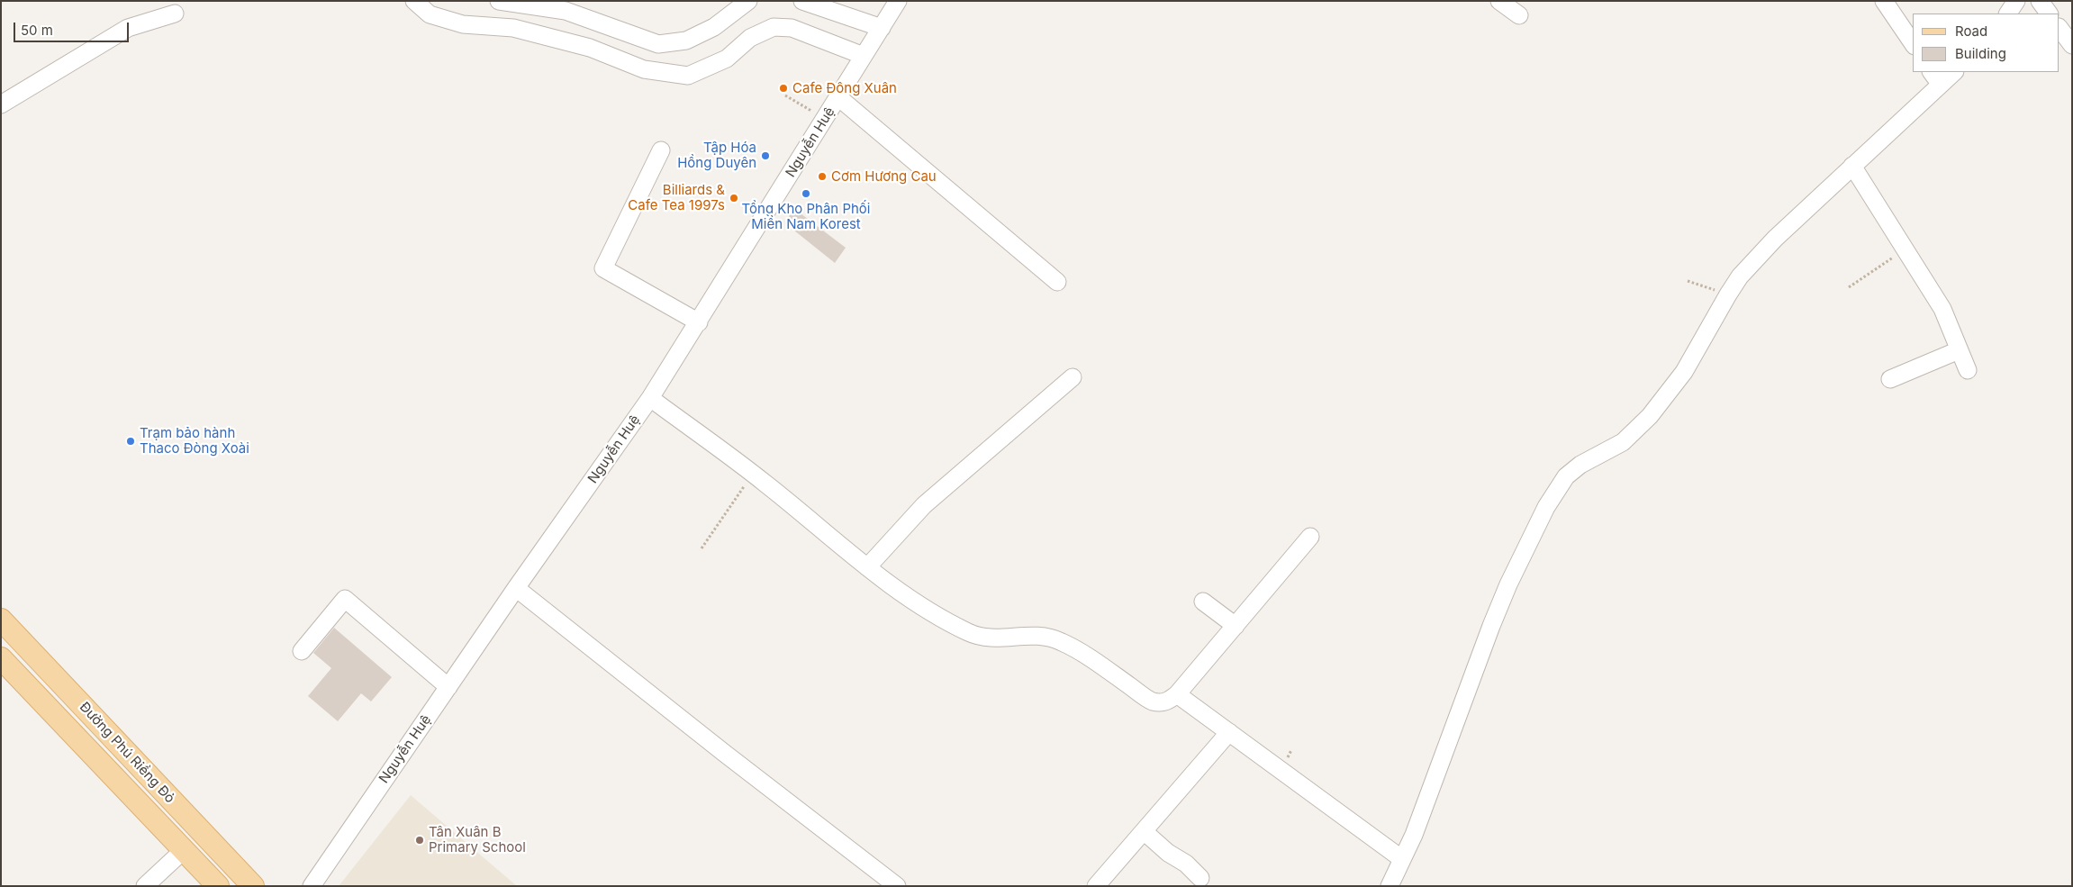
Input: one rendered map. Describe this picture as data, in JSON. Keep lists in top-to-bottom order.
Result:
{
  "streets": {
    "main road": ["Đường Phú Riềng Đỏ"],
    "street": ["Nguyễn Huệ"]
  },
  "places": [
    "Cafe Đông Xuân",
    "Tập Hóa Hồng Duyên",
    "Cơm Hương Cau",
    "Tổng Kho Phân Phối Miền Nam Korest",
    "Billiards & Cafe Tea 1997s",
    "Trạm bảo hành Thaco Đòng Xoài",
    "Tân Xuân B Primary School"
  ],
  "legend": ["Road", "Building"],
  "scale_bar": "50 m"
}
